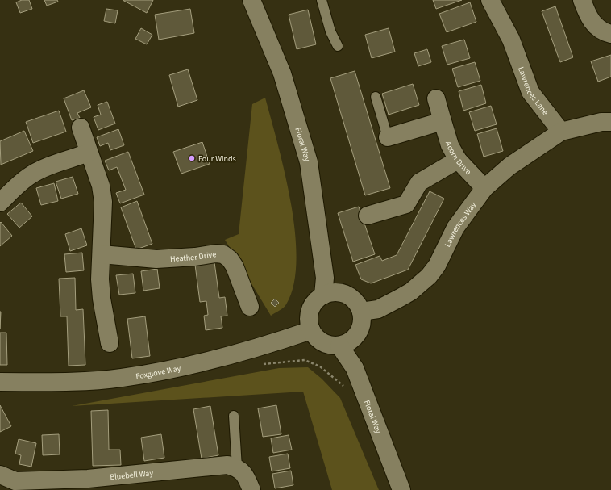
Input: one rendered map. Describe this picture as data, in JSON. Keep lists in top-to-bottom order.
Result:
{
  "streets": {
    "street": [
      "Lawrences Lane",
      "Floral Way",
      "Acorn Drive",
      "Lawrences Way",
      "Heather Drive",
      "Foxglove Way",
      "Bluebell Way"
    ]
  },
  "crossings": [
    ["Lawrences Lane", "Lawrences Way"],
    ["Floral Way", "Lawrences Way"],
    ["Floral Way", "Foxglove Way"],
    ["Acorn Drive", "Lawrences Way"],
    ["Lawrences Way", "Foxglove Way"]
  ],
  "places": ["Four Winds"]
}
